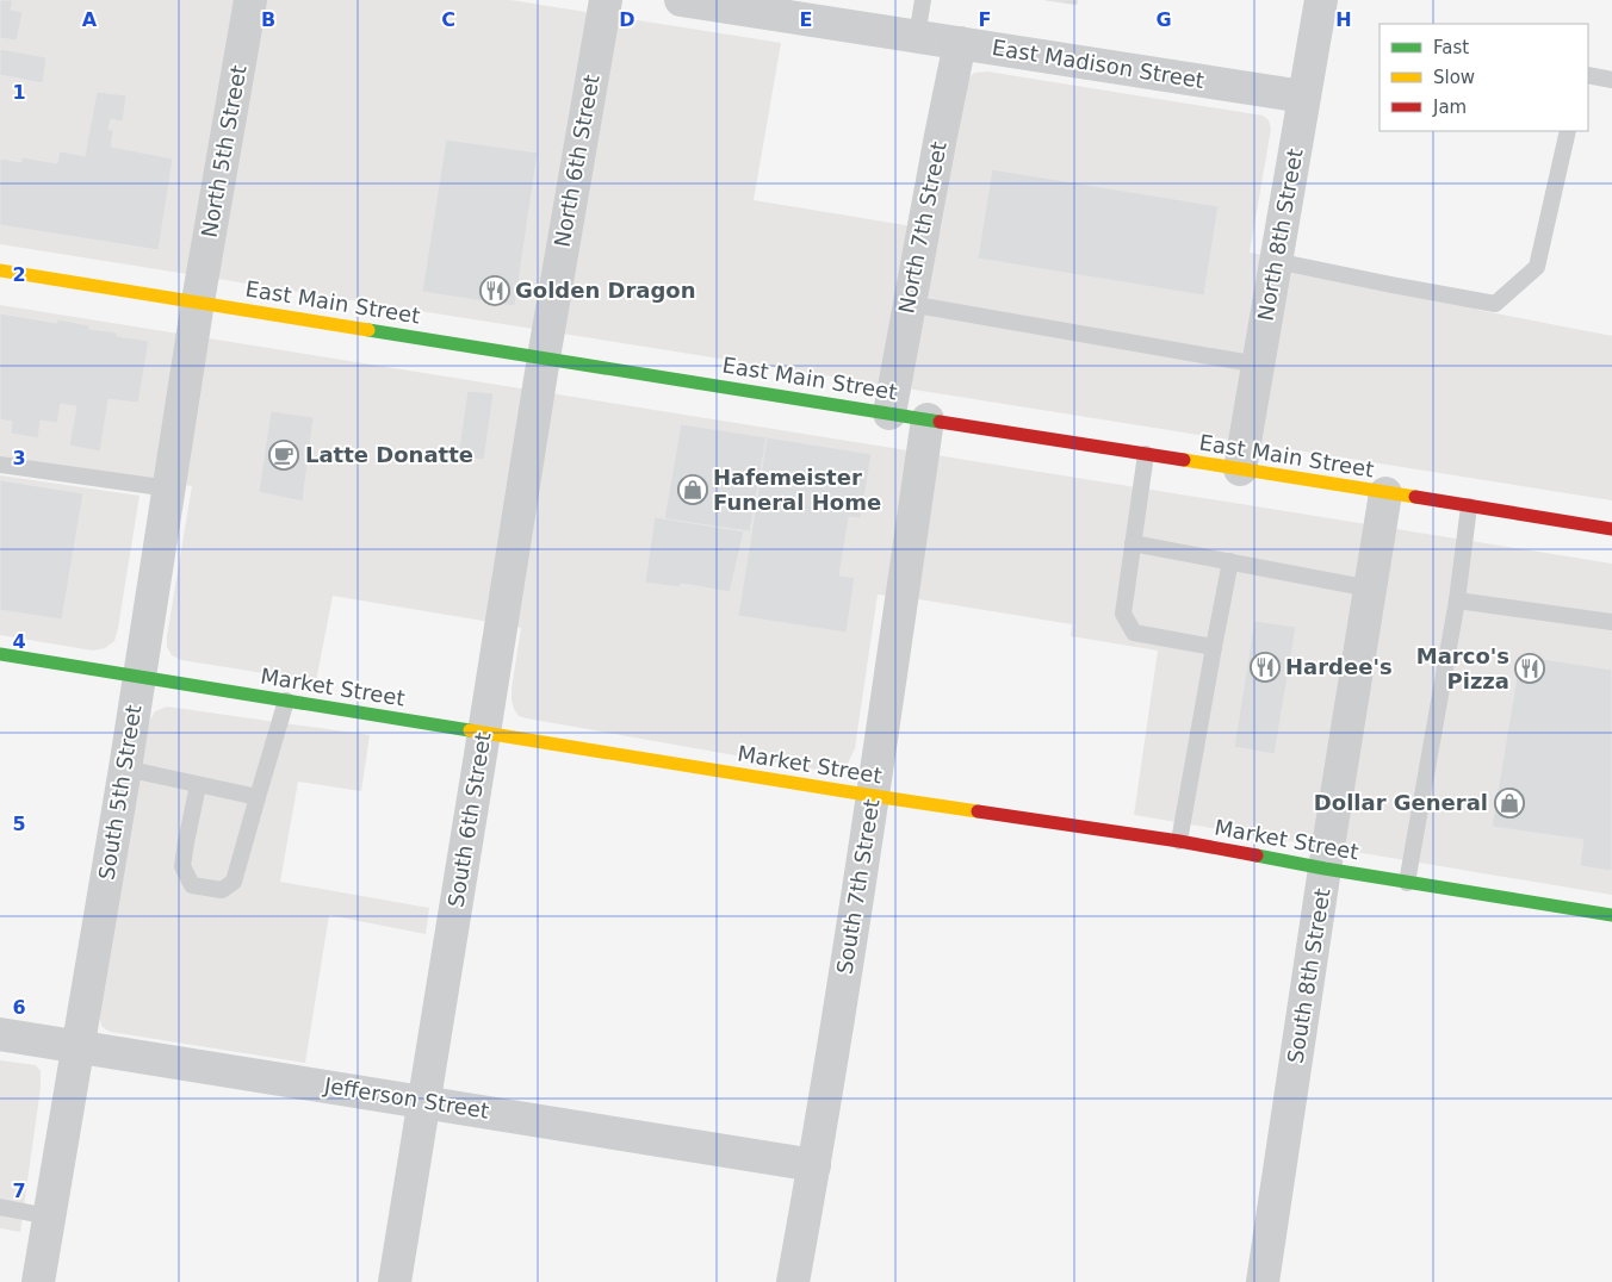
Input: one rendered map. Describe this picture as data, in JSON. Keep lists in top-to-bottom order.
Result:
{
  "streets": {
    "street": [
      "East Madison Street",
      "North 5th Street",
      "North 6th Street",
      "North 7th Street",
      "North 8th Street",
      "East Main Street",
      "Market Street",
      "South 5th Street",
      "South 6th Street",
      "South 7th Street",
      "South 8th Street",
      "Jefferson Street"
    ]
  },
  "crossings": [
    ["East Madison Street", "North 7th Street"],
    ["East Madison Street", "North 8th Street"],
    ["North 5th Street", "East Main Street"],
    ["North 5th Street", "South 5th Street"],
    ["North 6th Street", "East Main Street"],
    ["North 6th Street", "South 6th Street"],
    ["North 7th Street", "East Main Street"],
    ["North 8th Street", "East Main Street"],
    ["East Main Street", "South 5th Street"],
    ["East Main Street", "South 6th Street"],
    ["East Main Street", "South 7th Street"],
    ["East Main Street", "South 8th Street"],
    ["Market Street", "South 5th Street"],
    ["Market Street", "South 6th Street"],
    ["Market Street", "South 7th Street"],
    ["Market Street", "South 8th Street"],
    ["South 5th Street", "Jefferson Street"],
    ["South 6th Street", "Jefferson Street"],
    ["South 7th Street", "Jefferson Street"]
  ],
  "places": {
    "restaurant": ["Golden Dragon", "Hardee's", "Marco's Pizza"],
    "cafe": ["Latte Donatte"],
    "shop": ["Hafemeister Funeral Home", "Dollar General"]
  },
  "legend": ["Fast", "Slow", "Jam"],
  "grid": {
    "columns": [
      "A",
      "B",
      "C",
      "D",
      "E",
      "F",
      "G",
      "H"
    ],
    "rows": [
      "1",
      "2",
      "3",
      "4",
      "5",
      "6",
      "7"
    ]
  }
}
